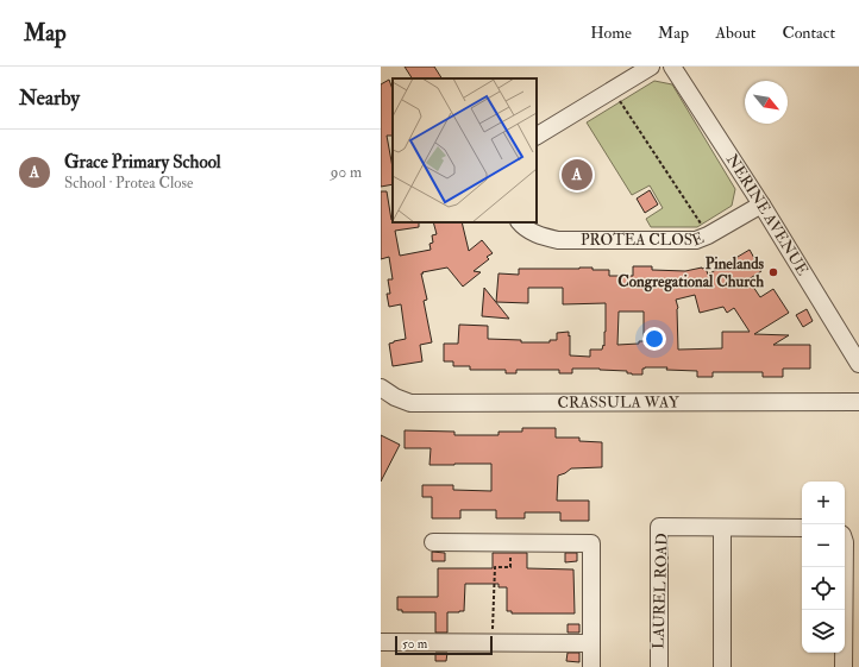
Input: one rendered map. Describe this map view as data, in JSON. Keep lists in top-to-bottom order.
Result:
{
  "streets": {
    "street": [
      "NERINE AVENUE",
      "PROTEA CLOSE",
      "CRASSULA WAY",
      "LAUREL ROAD"
    ]
  },
  "crossings": [
    ["NERINE AVENUE", "PROTEA CLOSE"]
  ],
  "places": ["Pinelands Congregational Church"],
  "scale_bar": "50 m",
  "north": "bottom right",
  "page": {
    "header": "Map",
    "nav": [
      "Home",
      "Map",
      "About",
      "Contact"
    ],
    "heading": "Nearby",
    "list": [
      {
        "mark": "A",
        "name": "Grace Primary School",
        "note": "School · Protea Close",
        "value": "90 m"
      }
    ],
    "pins": "A",
    "map_buttons": ["+", "−"],
    "scale": "50 m"
  }
}
